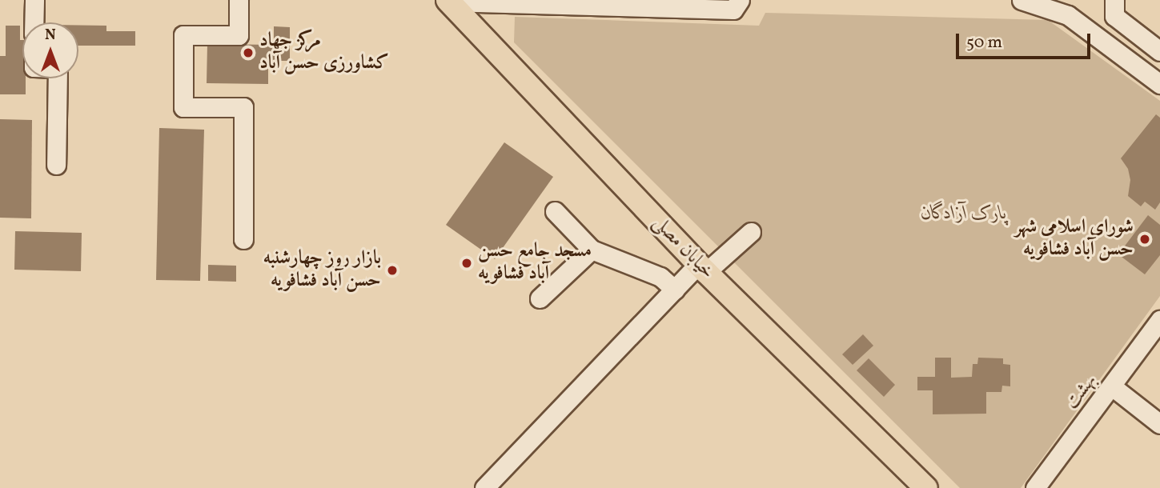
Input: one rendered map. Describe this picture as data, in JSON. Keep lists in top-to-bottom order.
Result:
{
  "streets": {
    "main road": ["خیابان مصلی"],
    "street": ["بهشت"]
  },
  "parks": ["پارک آزادگان"],
  "places": [
    "مرکز جهاد کشاورزی حسن آباد",
    "شورای اسلامی شهر حسن آباد فشافویه",
    "مسجد جامع حسن آباد فشافویه",
    "بازار روز چهارشنبه حسن آباد فشافویه"
  ],
  "scale_bar": "50 m",
  "north": "top"
}
